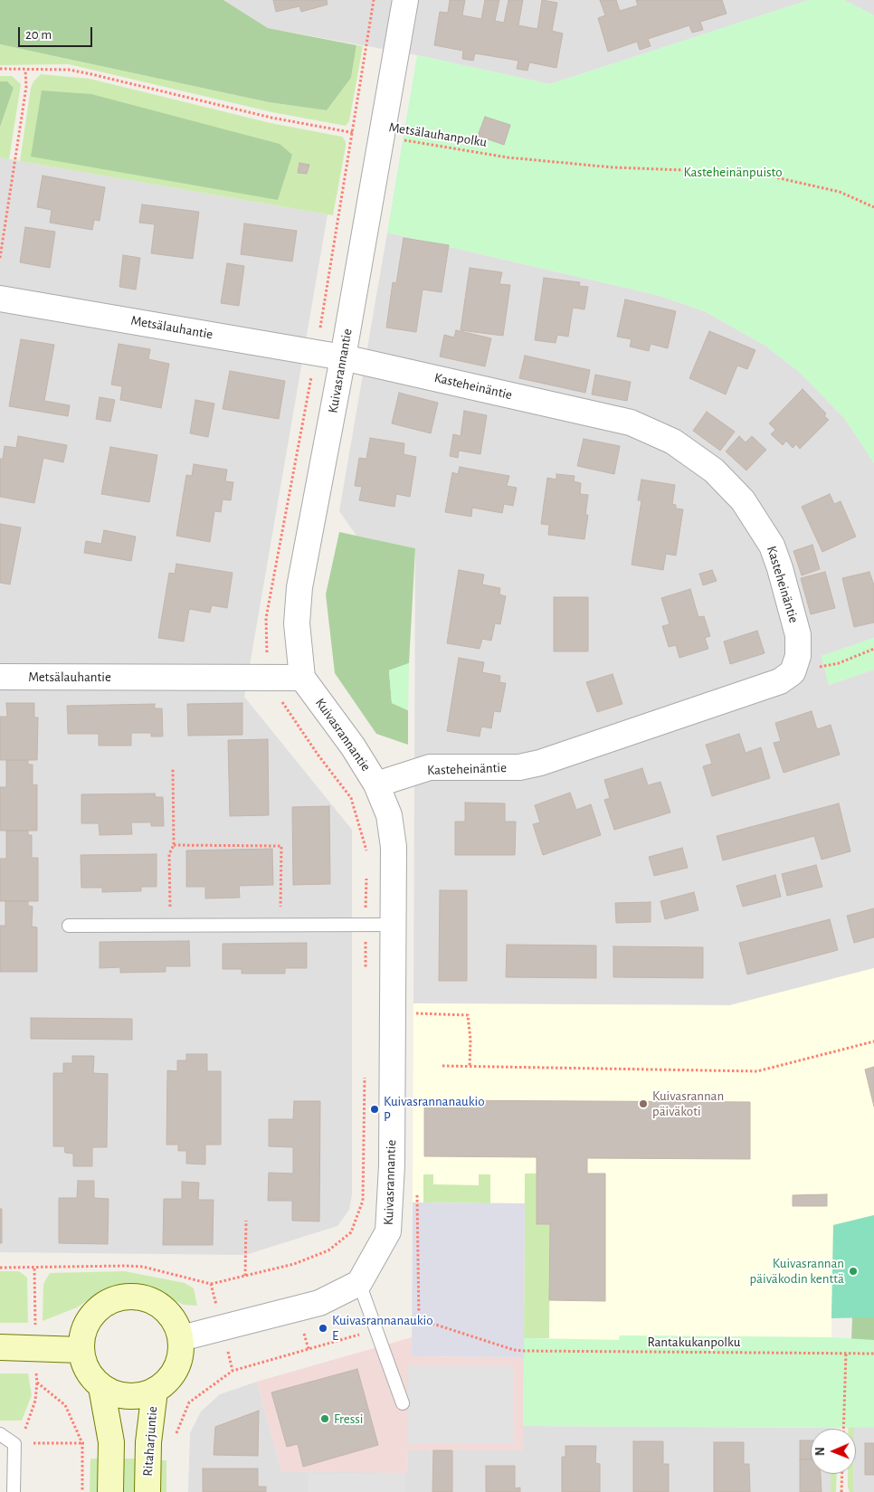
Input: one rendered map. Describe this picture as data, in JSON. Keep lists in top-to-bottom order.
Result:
{
  "streets": {
    "street": [
      "Metsälauhantie",
      "Kuivasrannantie",
      "Kasteheinäntie",
      "Ritaharjuntie"
    ],
    "path": ["Metsälauhanpolku", "Rantakukanpolku"]
  },
  "crossings": [
    ["Metsälauhanpolku", "Kuivasrannantie"],
    ["Metsälauhantie", "Kuivasrannantie"],
    ["Metsälauhantie", "Kasteheinäntie"],
    ["Kuivasrannantie", "Kasteheinäntie"]
  ],
  "parks": ["Kasteheinänpuisto"],
  "places": [
    "Kuivasrannan päiväkoti",
    "Kuivasrannanaukio P",
    "Kuivasrannan päiväkodin kenttä",
    "Kuivasrannanaukio E",
    "Fressi"
  ],
  "scale_bar": "20 m",
  "north": "left"
}
